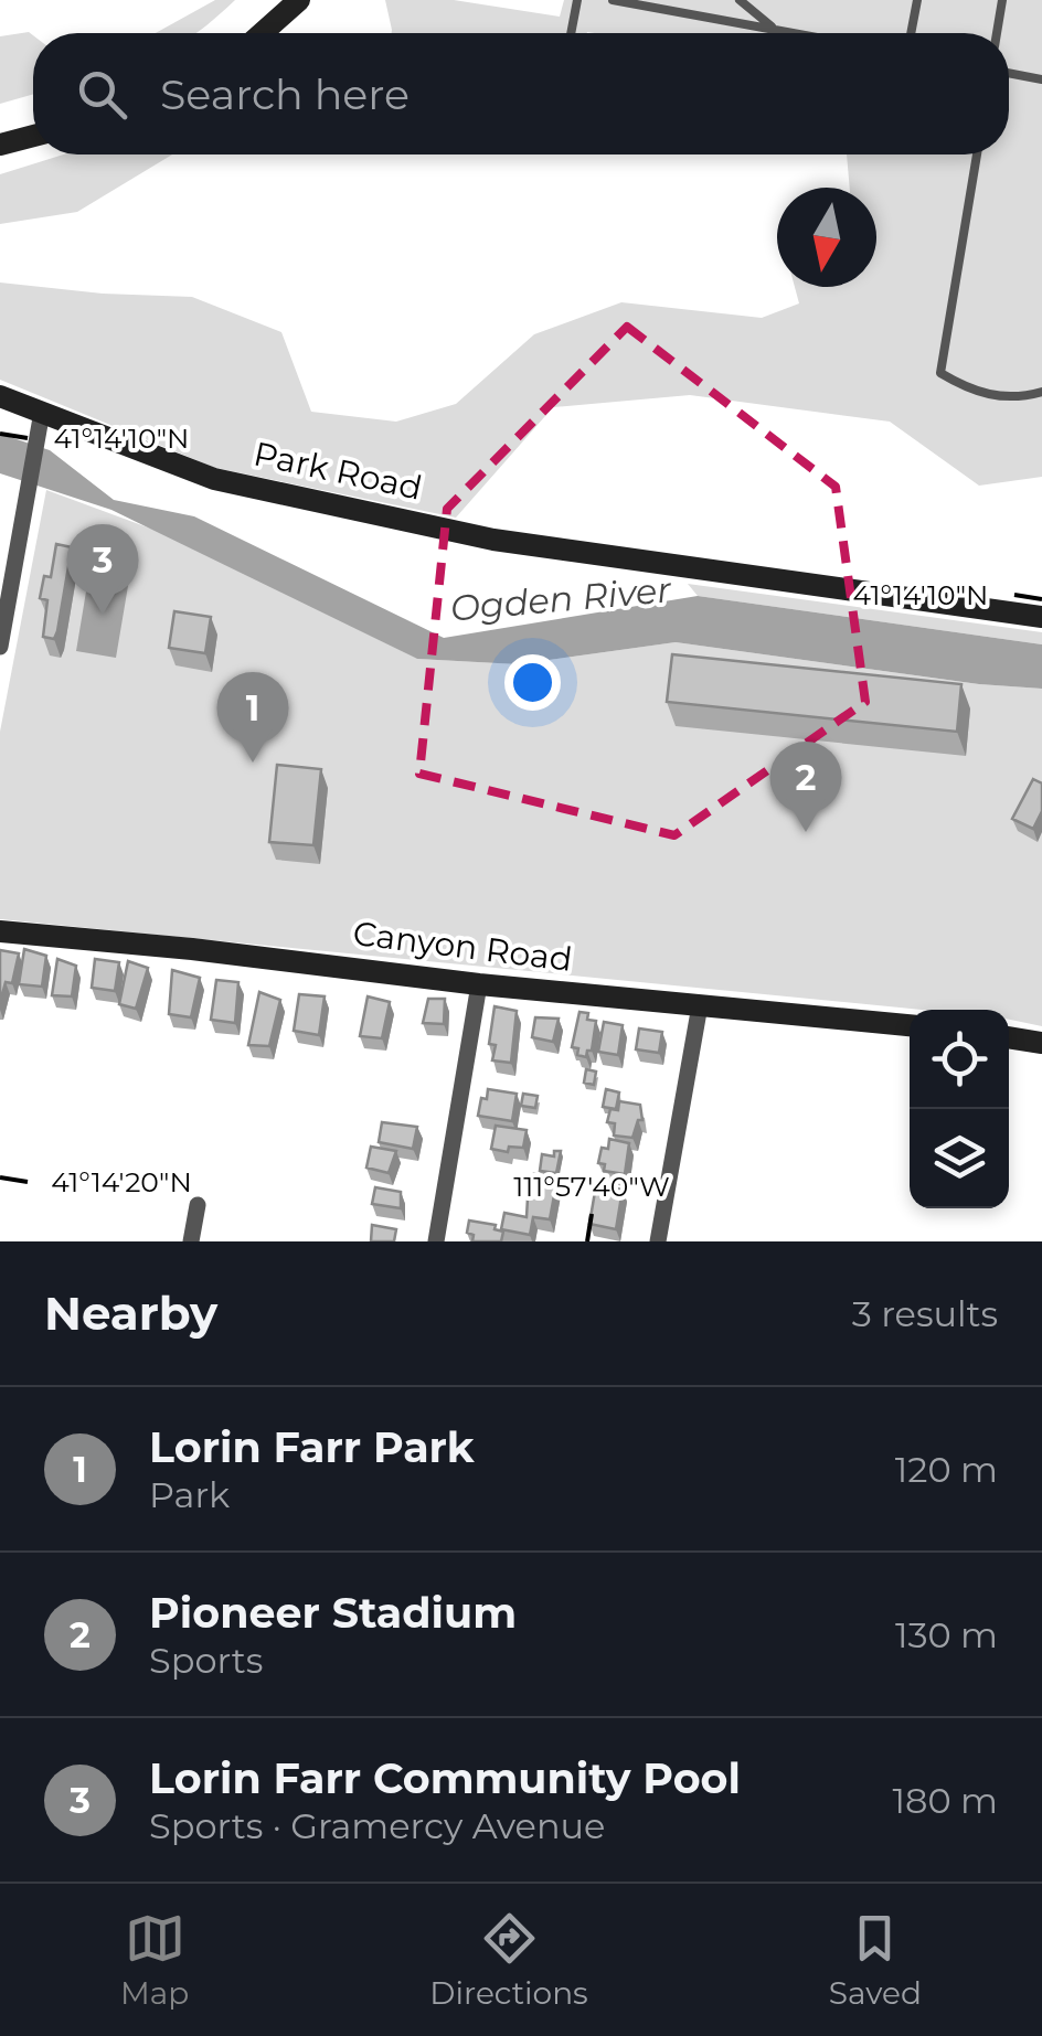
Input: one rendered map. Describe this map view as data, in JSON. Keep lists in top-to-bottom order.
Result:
{
  "streets": {
    "street": ["Park Road", "Canyon Road"]
  },
  "water": ["Ogden River"],
  "north": "bottom",
  "page": {
    "search": "Search here",
    "pins": ["3", "1", "2"],
    "heading": ["Nearby", "3 results"],
    "list": [
      {
        "mark": "1",
        "name": "Lorin Farr Park",
        "note": "Park",
        "value": "120 m"
      },
      {
        "mark": "2",
        "name": "Pioneer Stadium",
        "note": "Sports",
        "value": "130 m"
      },
      {
        "mark": "3",
        "name": "Lorin Farr Community Pool",
        "note": "Sports · Gramercy Avenue",
        "value": "180 m"
      }
    ],
    "nav": ["Map", "Directions", "Saved"]
  },
  "coordinates": ["41°14'10\"N", "41°14'20\"N", "111°57'40\"W"]
}
